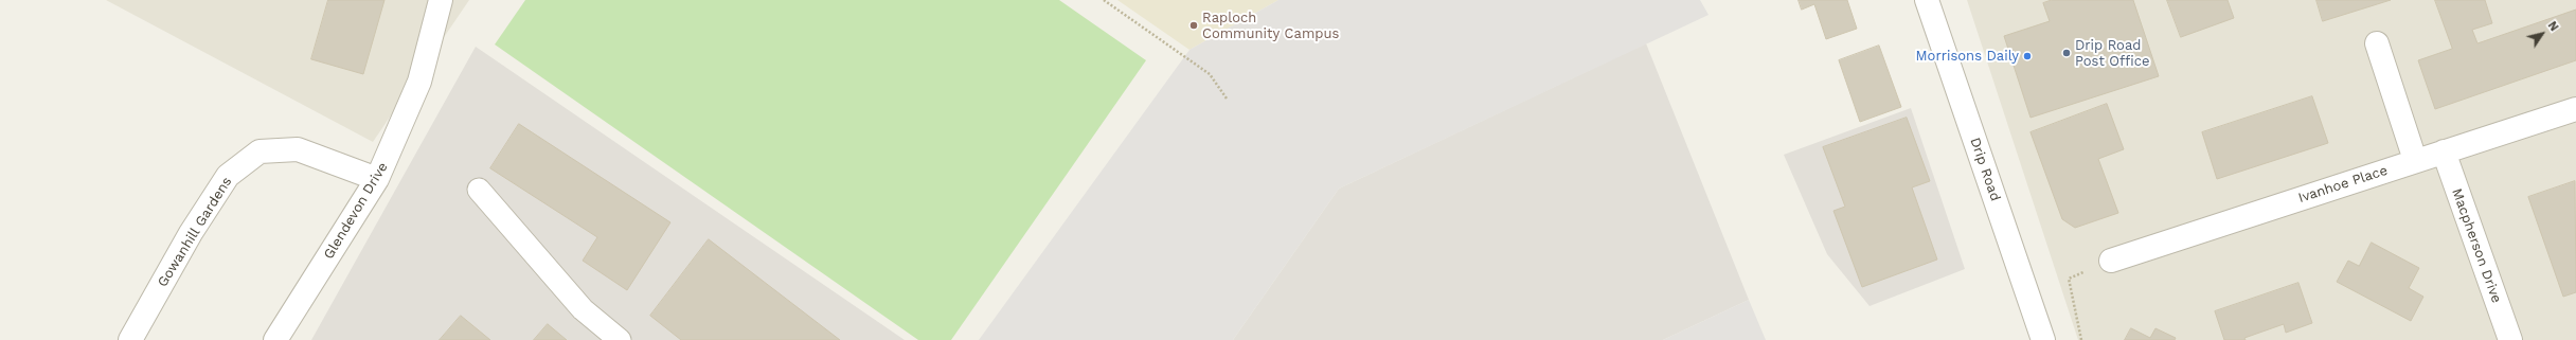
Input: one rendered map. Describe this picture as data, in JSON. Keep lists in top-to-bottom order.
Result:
{
  "streets": {
    "street": [
      "Drip Road",
      "Ivanhoe Place",
      "Glendevon Drive",
      "Gowanhill Gardens",
      "Macpherson Drive"
    ]
  },
  "crossings": [
    ["Ivanhoe Place", "Macpherson Drive"],
    ["Glendevon Drive", "Gowanhill Gardens"]
  ],
  "places": ["Raploch Community Campus", "Drip Road Post Office", "Morrisons Daily"],
  "north": "top right"
}
